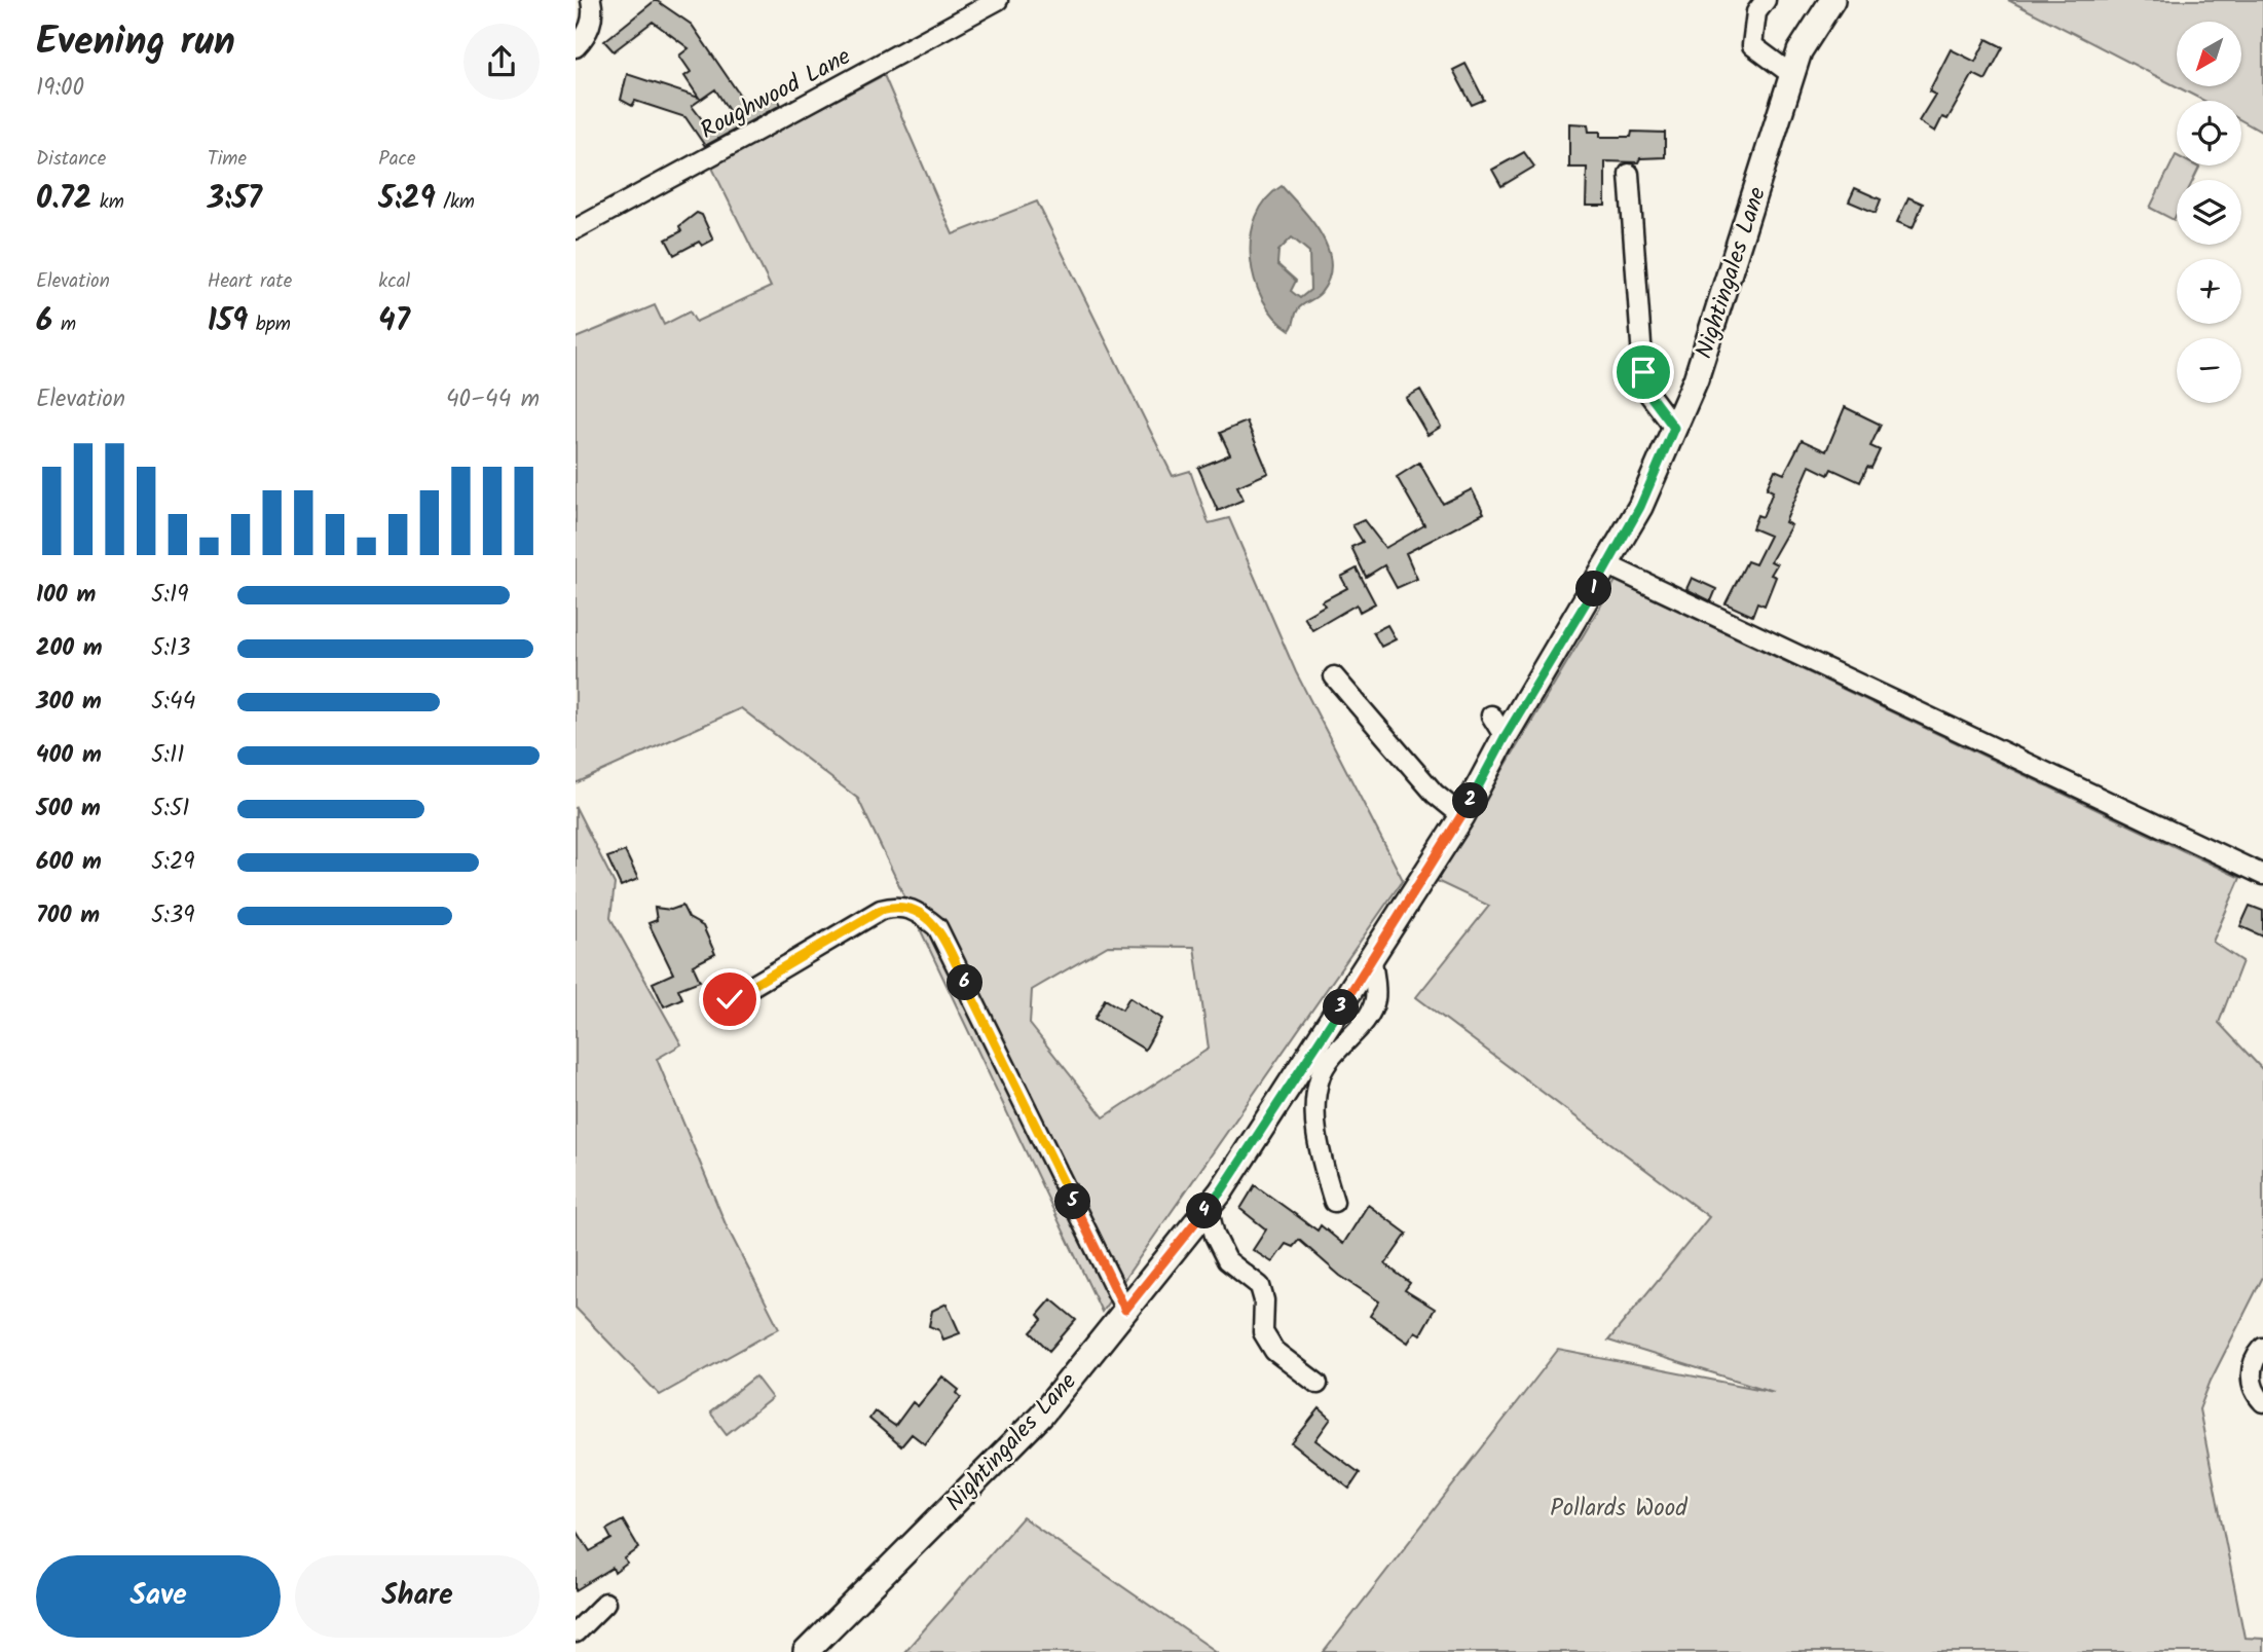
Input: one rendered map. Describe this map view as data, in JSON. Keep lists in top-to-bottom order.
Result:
{
  "streets": {
    "main road": ["Nightingales Lane"],
    "street": ["Roughwood Lane"]
  },
  "parks": ["Pollards Wood"],
  "north": "bottom left",
  "page": {
    "heading": ["Evening run", "19:00"],
    "map_buttons": ["+", "−"],
    "stats": [
      ["Distance", "0.72 km"],
      ["Time", "3:57"],
      ["Pace", "5:29 /km"],
      ["Elevation", "6 m"],
      ["Heart rate", "159 bpm"],
      ["kcal", "47"]
    ],
    "chart": ["Elevation", "40–44 m"],
    "list": [
      {
        "name": "100 m",
        "note": "5:19"
      },
      {
        "name": "200 m",
        "note": "5:13"
      },
      {
        "name": "300 m",
        "note": "5:44"
      },
      {
        "name": "400 m",
        "note": "5:11"
      },
      {
        "name": "500 m",
        "note": "5:51"
      },
      {
        "name": "600 m",
        "note": "5:29"
      },
      {
        "name": "700 m",
        "note": "5:39"
      }
    ],
    "pins": [
      "1",
      "2",
      "6",
      "3",
      "5",
      "4"
    ],
    "buttons": ["Save", "Share"]
  }
}
